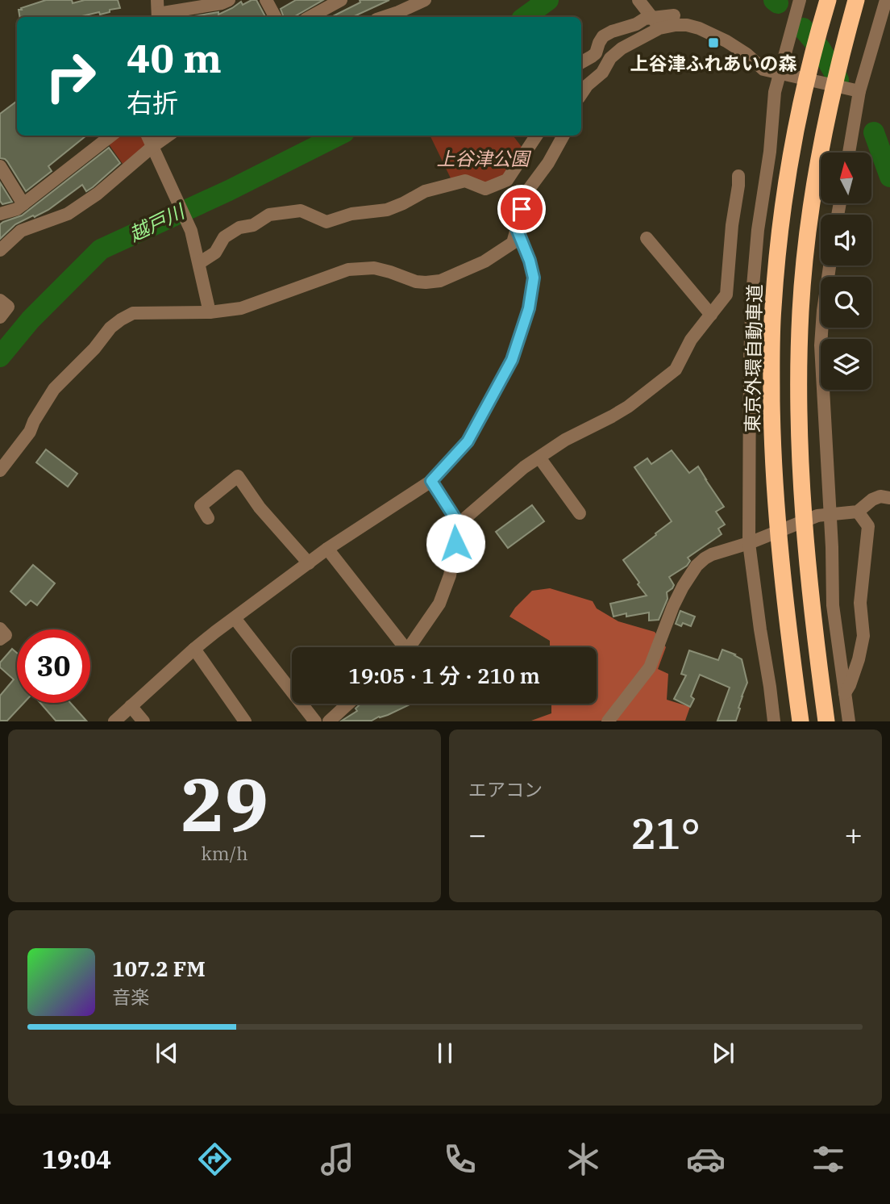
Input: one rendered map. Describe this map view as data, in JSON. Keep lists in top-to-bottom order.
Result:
{
  "streets": {
    "highway": ["東京外環自動車道"]
  },
  "water": ["越戸川"],
  "parks": ["上谷津公園"],
  "places": {
    "transit": ["上谷津ふれあいの森"]
  },
  "north": "top",
  "page": {
    "turn": ["40 m", "右折"],
    "limit": "30",
    "trip": "19:05 · 1 分 · 210 m",
    "tile": [
      ["29", "km/h"],
      "エアコン"
    ],
    "heat": ["−", "21°", "+"],
    "song": ["107.2 FM", "音楽"],
    "tabs": "19:04"
  }
}
